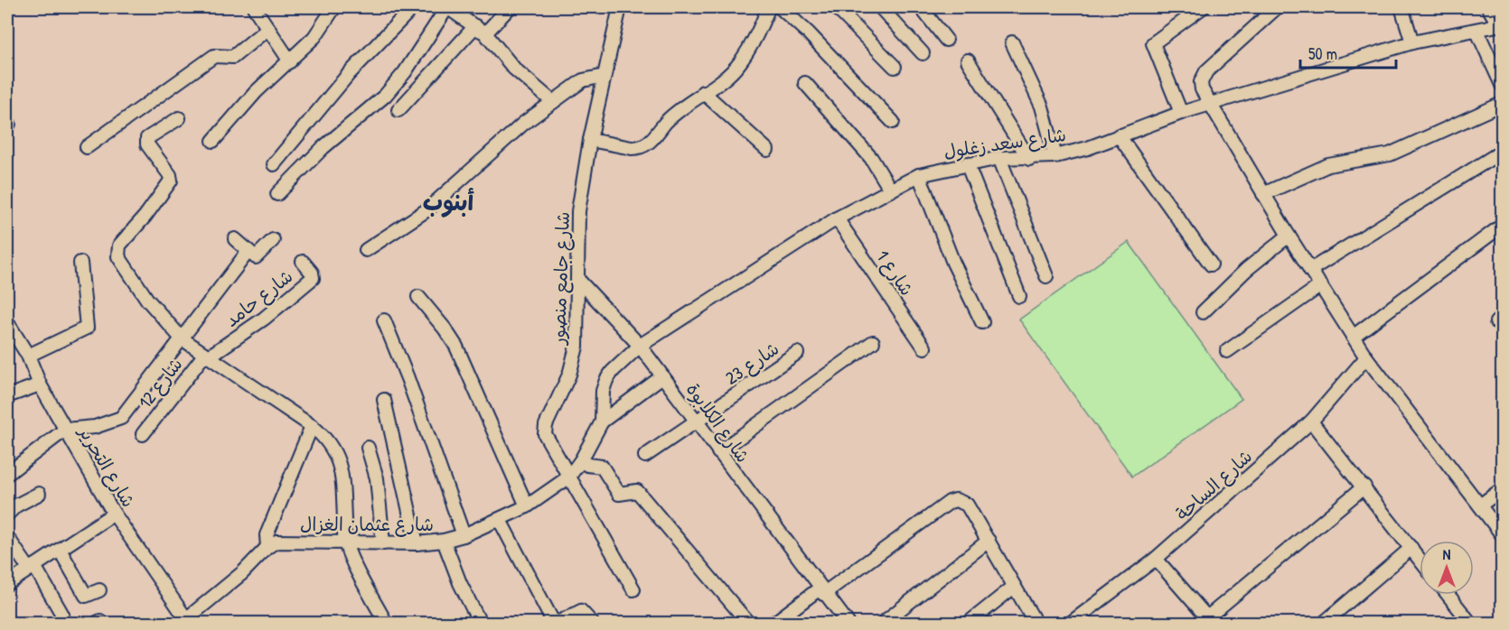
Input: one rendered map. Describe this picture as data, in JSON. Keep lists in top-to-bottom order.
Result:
{
  "streets": {
    "street": [
      "شارع سعد زغلول",
      "شارع 1",
      "شارع جامع منصور",
      "شارع حامد",
      "شارع 23",
      "شارع 12",
      "شارع الكلابوة",
      "شارع التحرير",
      "شارع الساحة",
      "شارع عثمان الغزال"
    ]
  },
  "crossings": [
    ["شارع سعد زغلول", "شارع 1"],
    ["شارع سعد زغلول", "شارع الكلابوة"],
    ["شارع سعد زغلول", "شارع عثمان الغزال"],
    ["شارع جامع منصور", "شارع الكلابوة"],
    ["شارع جامع منصور", "شارع عثمان الغزال"],
    ["شارع حامد", "شارع 12"],
    ["شارع 23", "شارع الكلابوة"],
    ["شارع الكلابوة", "شارع عثمان الغزال"]
  ],
  "districts": ["أبنوب"],
  "scale_bar": "50 m",
  "north": "top"
}
